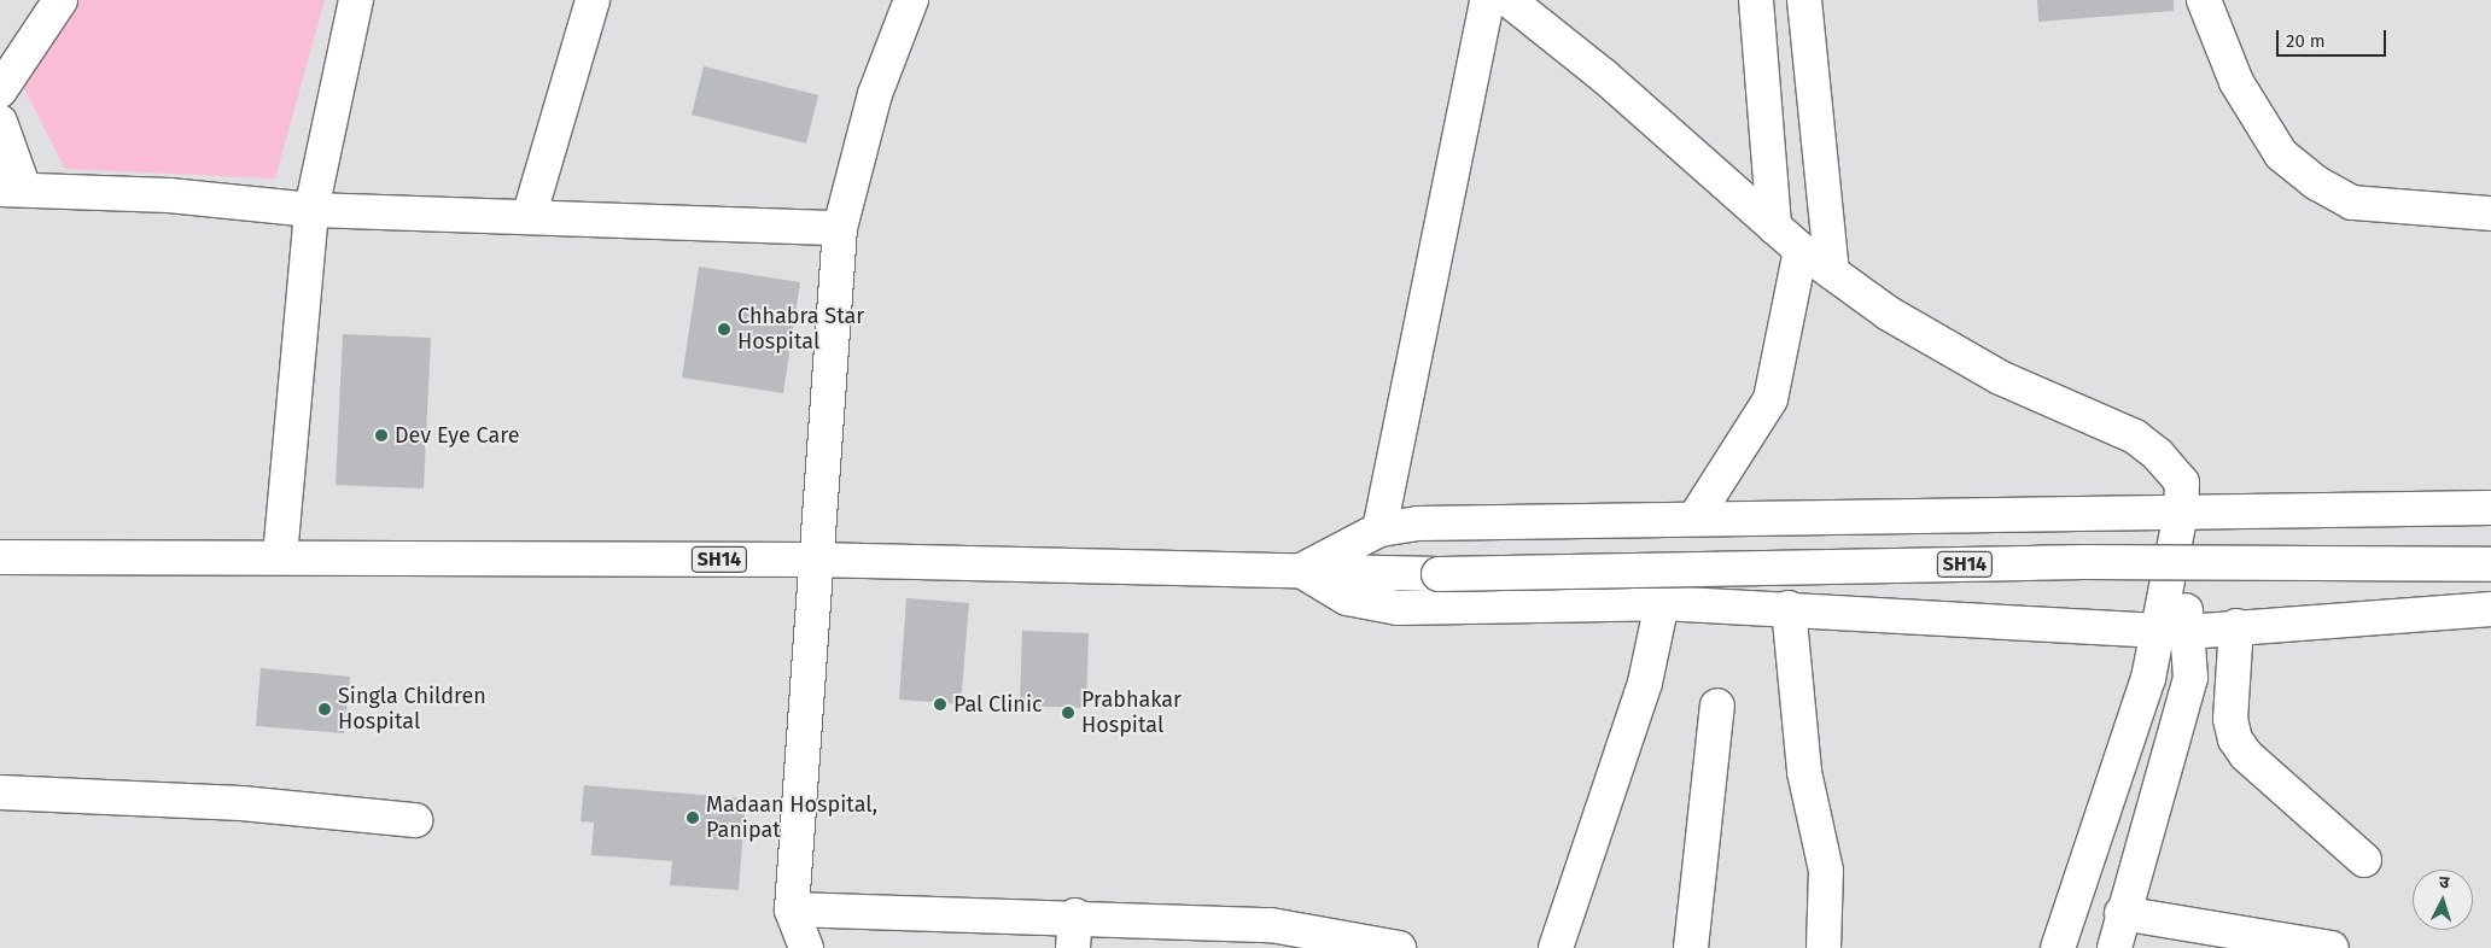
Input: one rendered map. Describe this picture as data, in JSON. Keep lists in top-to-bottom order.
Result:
{
  "streets": {
    "street": ["SH14"]
  },
  "places": [
    "Chhabra Star Hospital",
    "Dev Eye Care",
    "Pal Clinic",
    "Singla Children Hospital",
    "Prabhakar Hospital",
    "Madaan Hospital, Panipat"
  ],
  "scale_bar": "20 m",
  "north": "top"
}
